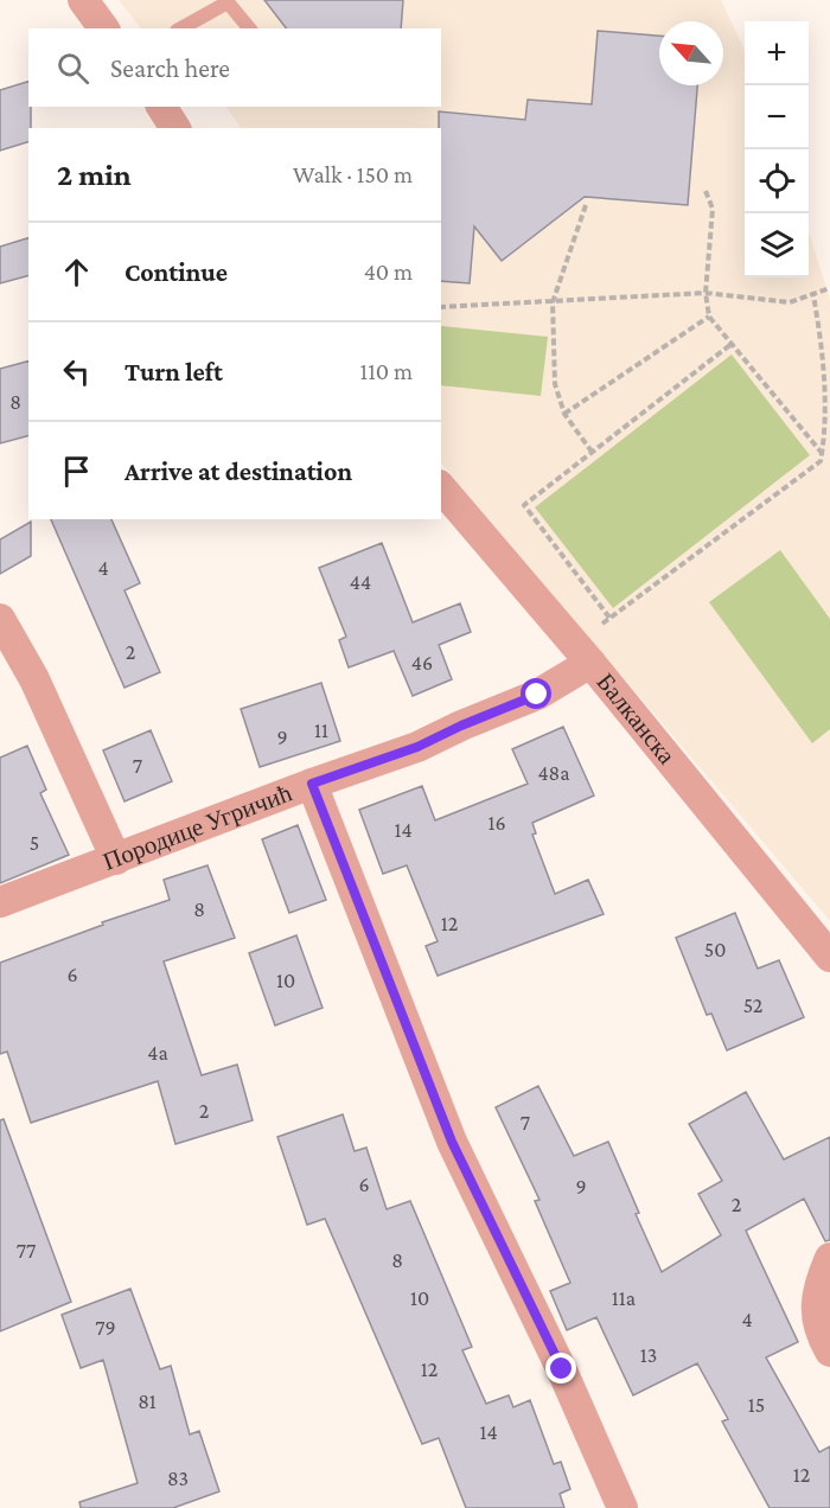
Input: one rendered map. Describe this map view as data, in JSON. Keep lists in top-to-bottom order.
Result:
{
  "streets": {
    "street": ["Балканска", "Породице Угричић"]
  },
  "crossings": [
    ["Балканска", "Породице Угричић"]
  ],
  "house_numbers": [
    "8",
    "4",
    "44",
    "2",
    "46",
    "11",
    "9",
    "7",
    "48a",
    "16",
    "14",
    "5",
    "8",
    "12",
    "50",
    "6",
    "10",
    "52",
    "4a",
    "2",
    "7",
    "6",
    "9",
    "2",
    "77",
    "8",
    "10",
    "11a",
    "4",
    "79",
    "13",
    "12",
    "81",
    "15",
    "14",
    "12",
    "83"
  ],
  "north": "top left",
  "page": {
    "map_buttons": ["+", "−"],
    "search": "Search here",
    "heading": ["2 min", "Walk · 150 m"],
    "list": [
      ["Continue", "40 m"],
      ["Turn left", "110 m"],
      "Arrive at destination"
    ]
  }
}
